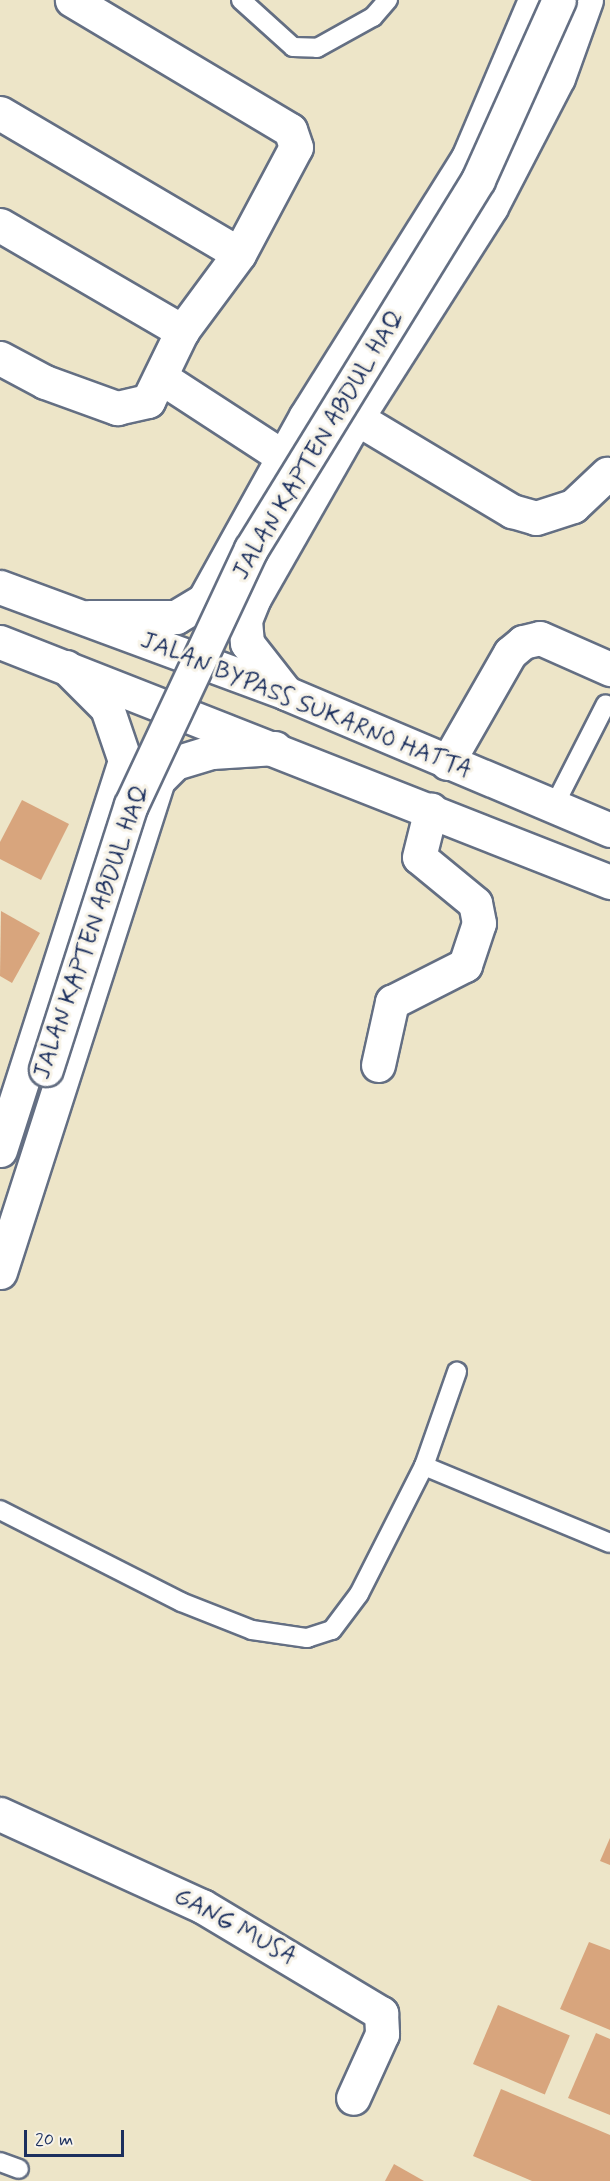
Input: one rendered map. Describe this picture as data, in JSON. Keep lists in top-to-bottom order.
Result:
{
  "streets": {
    "main road": ["JALAN KAPTEN ABDUL HAQ", "JALAN BYPASS SUKARNO HATTA", "GANG MUSA"]
  },
  "crossings": [
    ["JALAN KAPTEN ABDUL HAQ", "JALAN BYPASS SUKARNO HATTA"]
  ],
  "scale_bar": "20 m"
}
